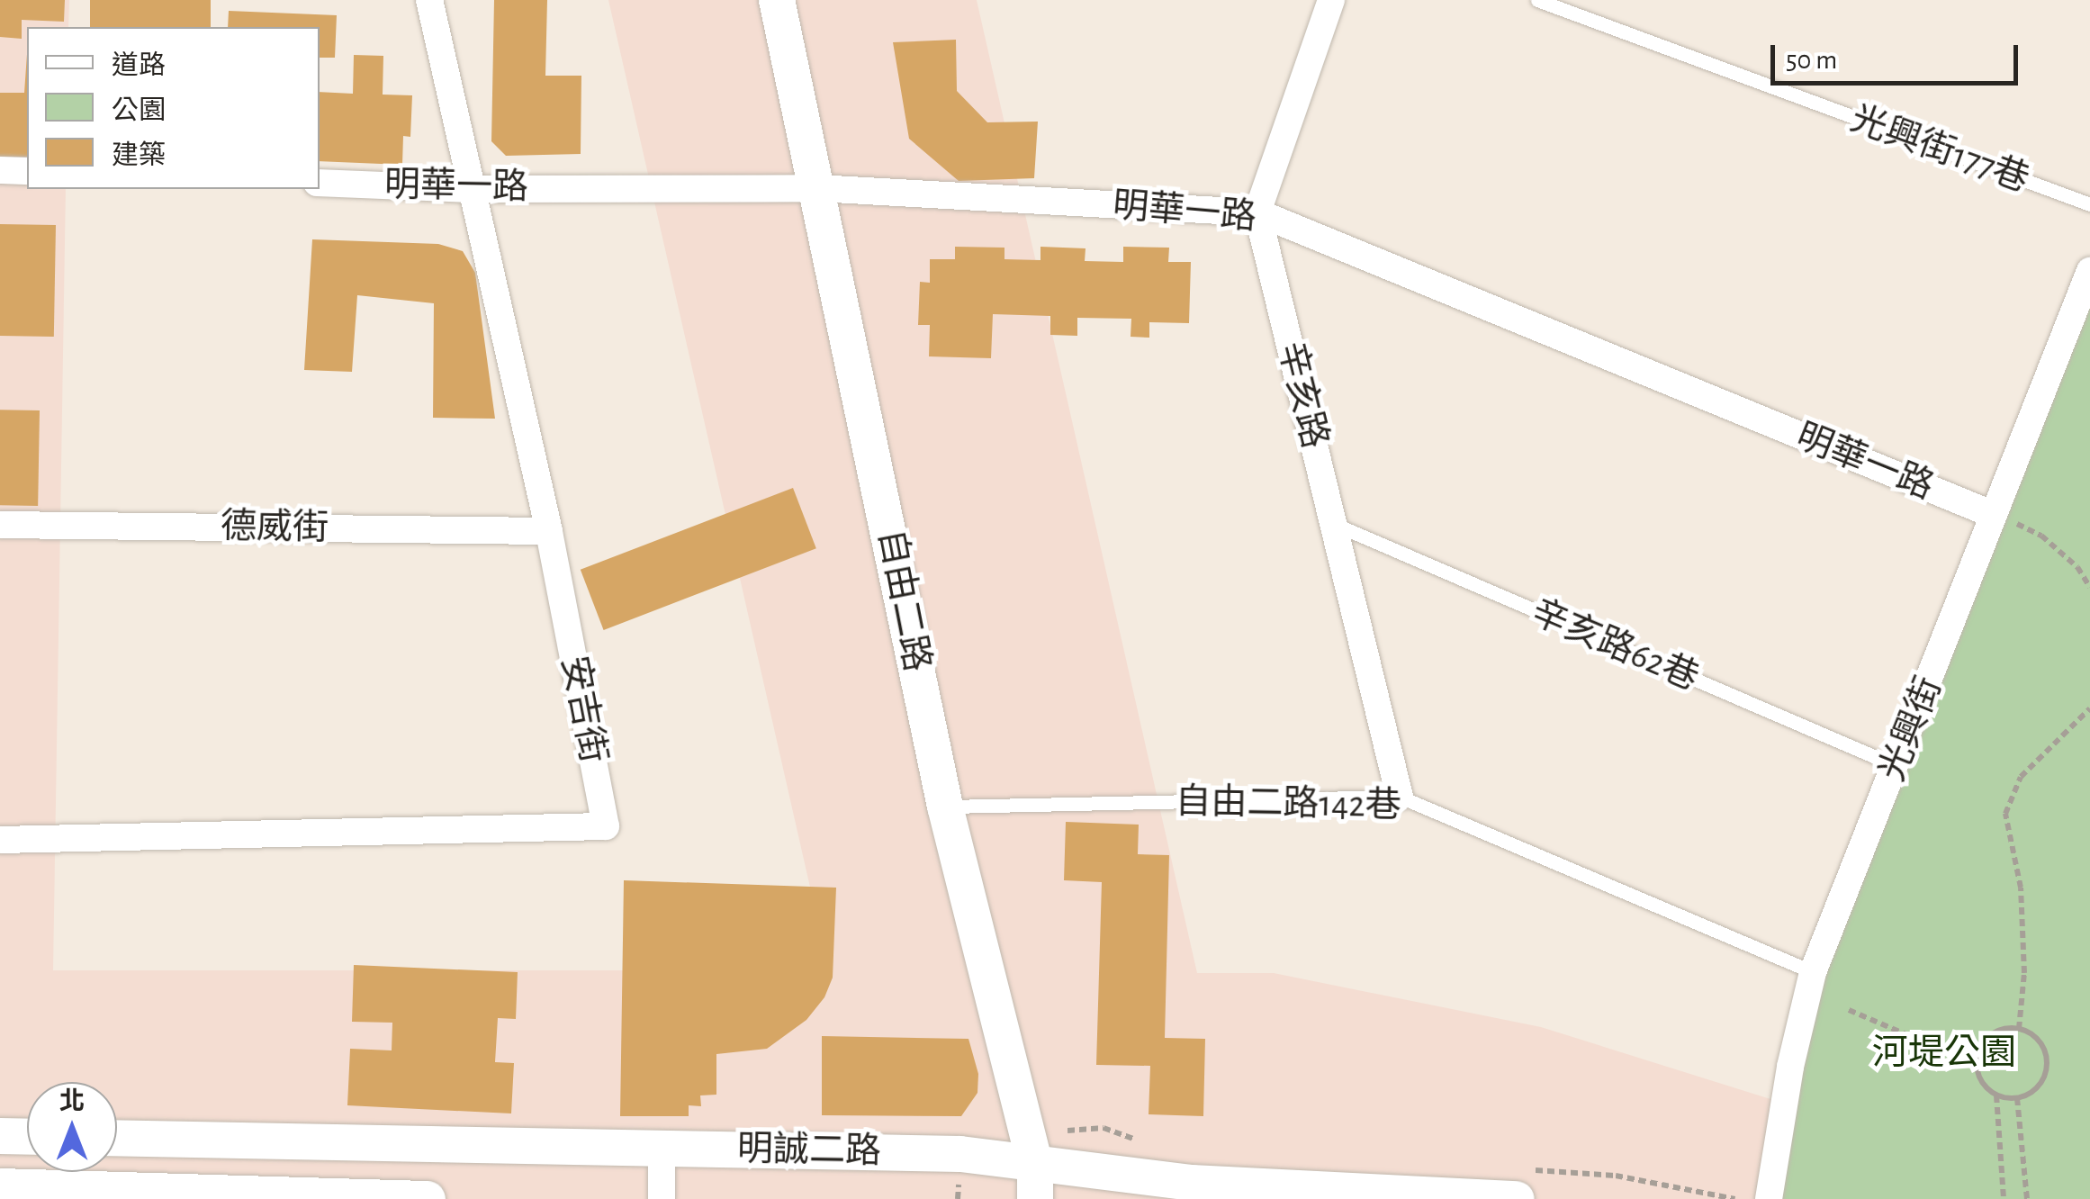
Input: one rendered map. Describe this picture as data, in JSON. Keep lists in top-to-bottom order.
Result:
{
  "streets": {
    "street": [
      "明華一路",
      "辛亥路",
      "德威街",
      "自由二路",
      "安吉街",
      "光興街",
      "明誠二路"
    ],
    "lane": ["光興街177巷", "辛亥路62巷", "自由二路142巷"]
  },
  "crossings": [
    ["明華一路", "辛亥路"],
    ["明華一路", "自由二路"],
    ["明華一路", "安吉街"],
    ["明華一路", "光興街"],
    ["辛亥路", "辛亥路62巷"],
    ["辛亥路", "自由二路142巷"],
    ["德威街", "安吉街"],
    ["自由二路", "自由二路142巷"],
    ["自由二路", "明誠二路"],
    ["辛亥路62巷", "光興街"],
    ["光興街", "自由二路142巷"]
  ],
  "parks": ["河堤公園"],
  "legend": ["道路", "公園", "建築"],
  "scale_bar": "50 m",
  "north": "top"
}
